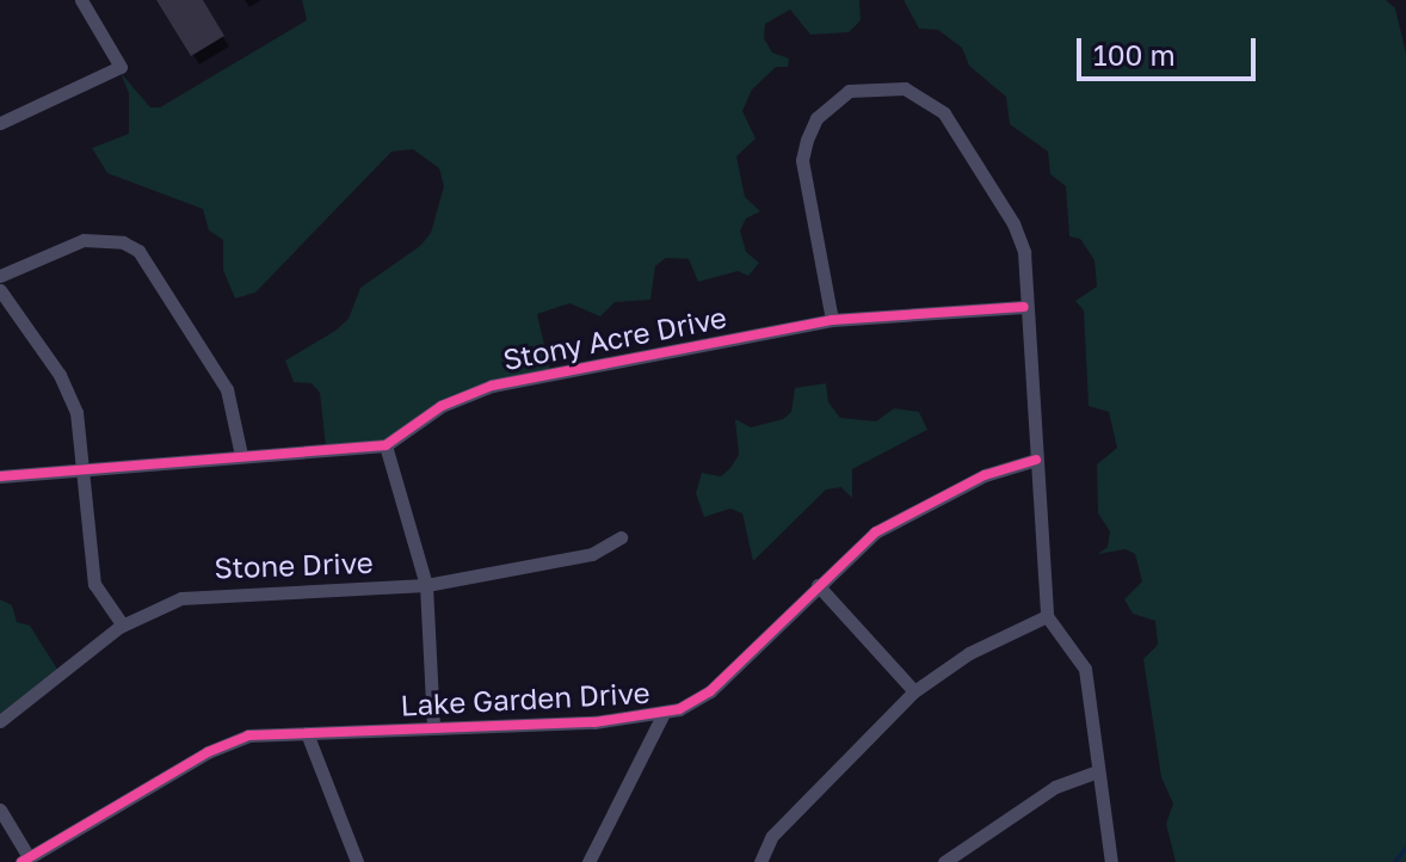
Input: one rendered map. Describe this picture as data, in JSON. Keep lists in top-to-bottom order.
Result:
{
  "streets": {
    "street": ["Stony Acre Drive", "Stone Drive", "Lake Garden Drive"]
  },
  "scale_bar": "100 m"
}
